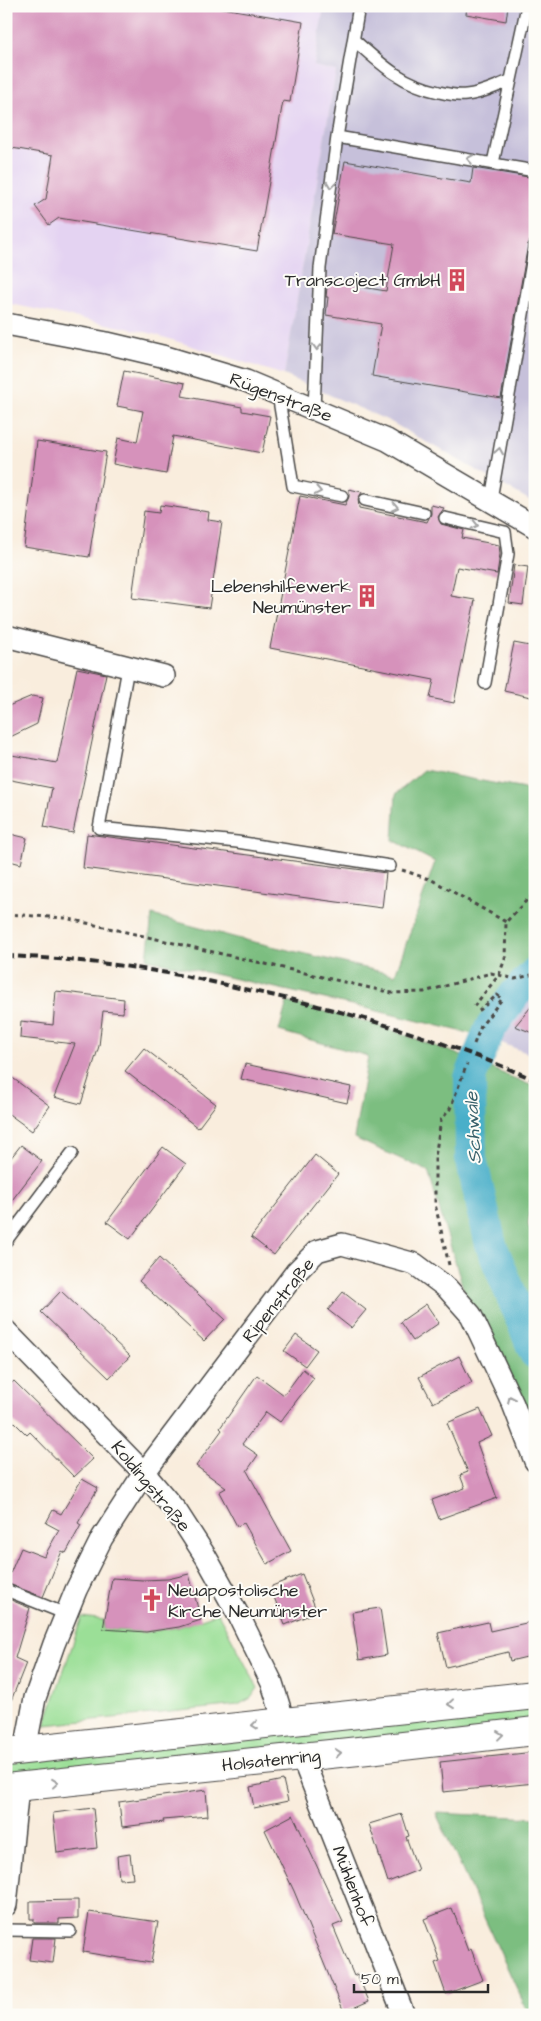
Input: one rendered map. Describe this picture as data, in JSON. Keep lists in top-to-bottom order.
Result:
{
  "streets": {
    "main road": ["Holsatenring"],
    "street": [
      "Rügenstraße",
      "Ripenstraße",
      "Koldingstraße",
      "Mühlenhof"
    ]
  },
  "crossings": [
    ["Ripenstraße", "Koldingstraße"],
    ["Ripenstraße", "Holsatenring"],
    ["Koldingstraße", "Holsatenring"],
    ["Holsatenring", "Mühlenhof"]
  ],
  "water": ["Schwale"],
  "places": {
    "building": ["Transcoject GmbH", "Lebenshilfewerk Neumünster"],
    "church": ["Neuapostolische Kirche Neumünster"]
  },
  "scale_bar": "50 m"
}
